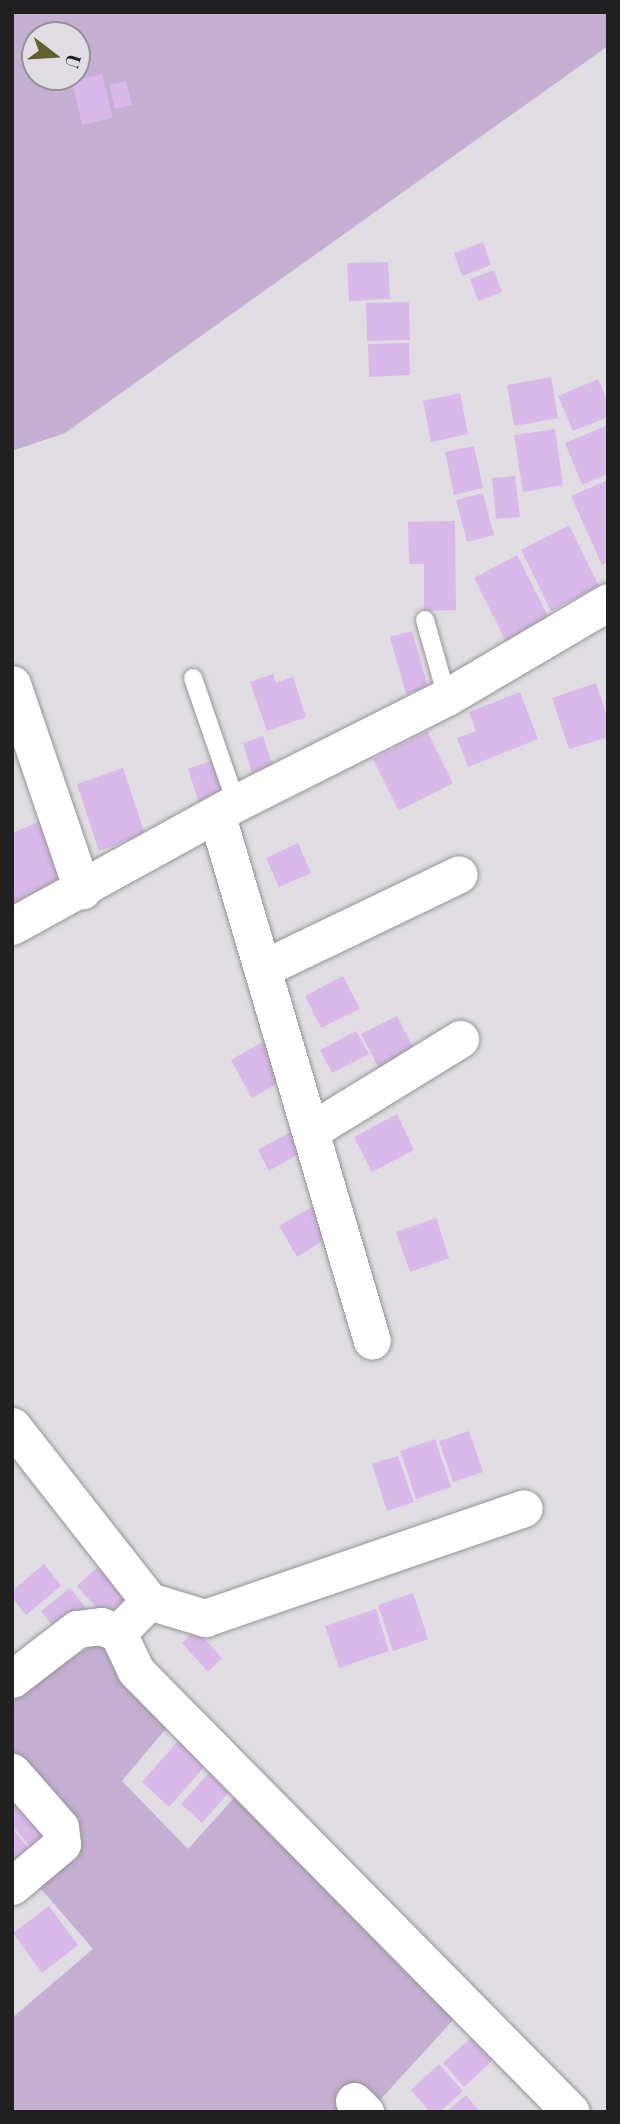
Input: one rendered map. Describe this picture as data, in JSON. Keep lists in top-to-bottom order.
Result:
{
  "north": "right"
}
